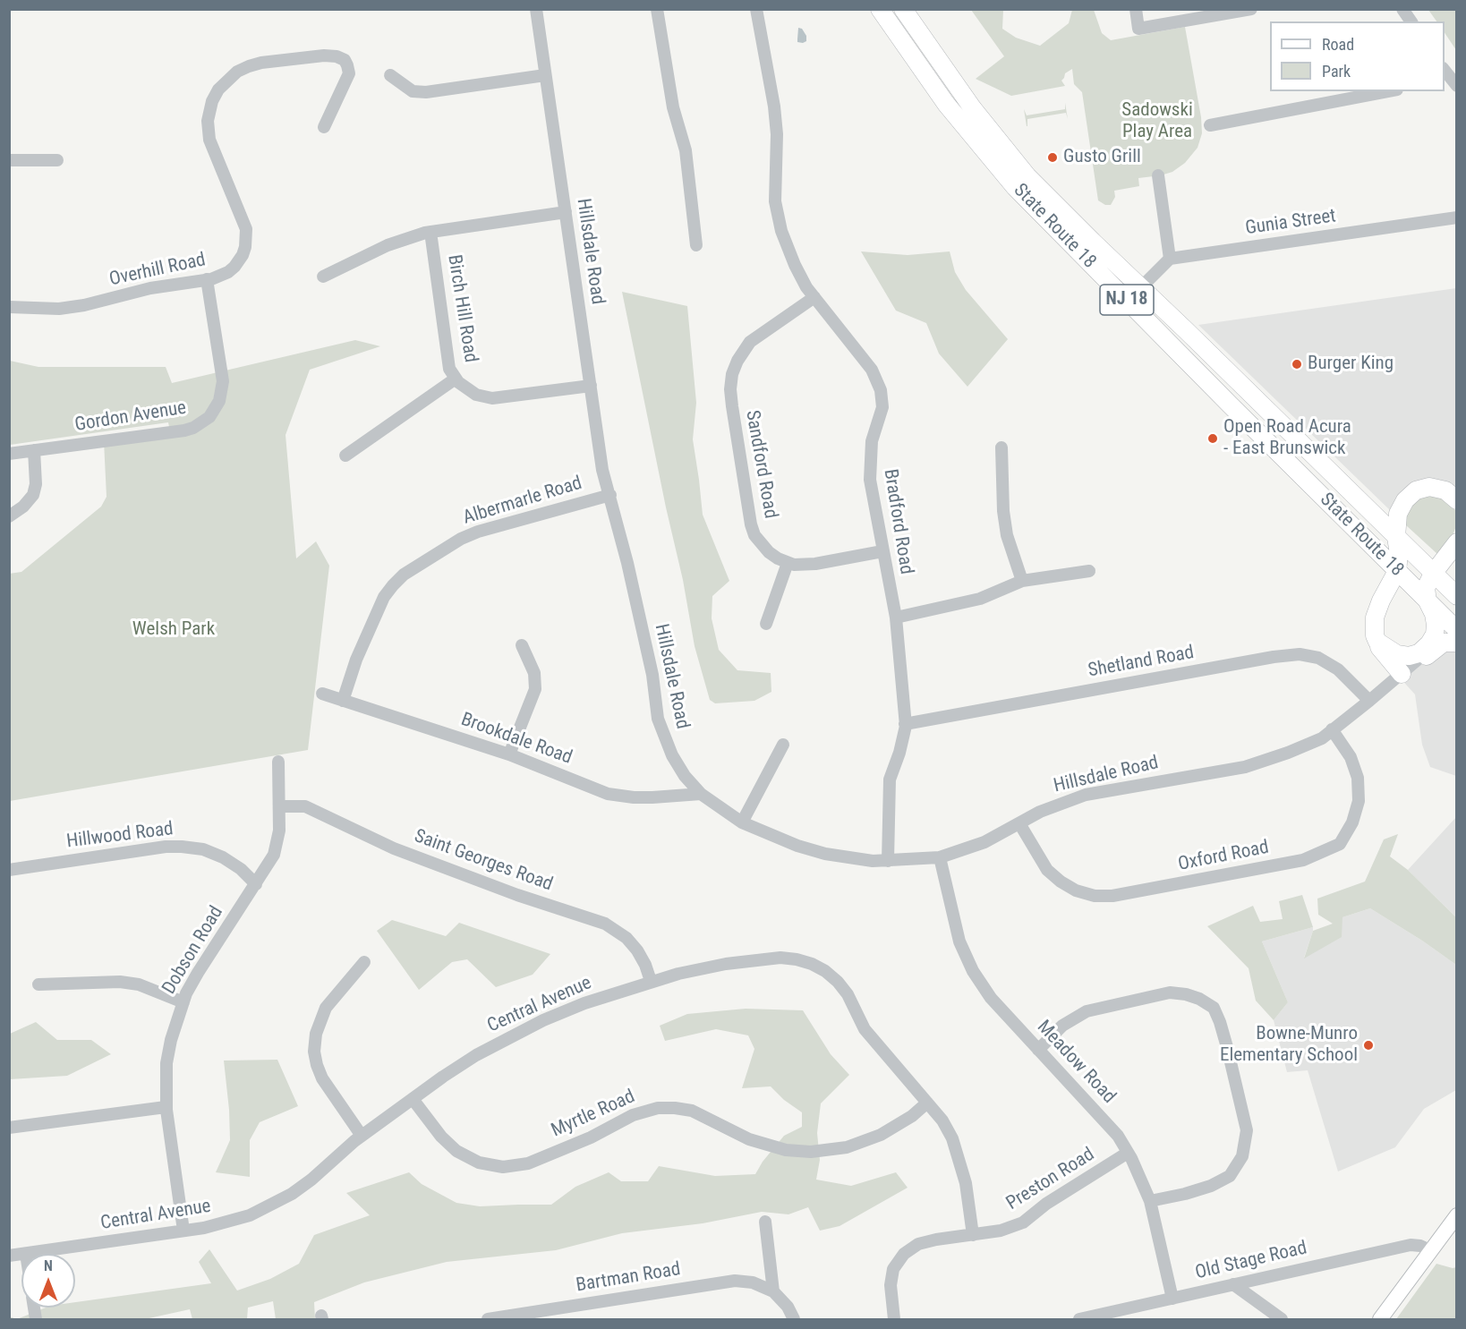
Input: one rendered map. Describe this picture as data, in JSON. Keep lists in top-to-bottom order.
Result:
{
  "streets": {
    "highway": ["State Route 18", "NJ 18"],
    "street": [
      "Gunia Street",
      "Hillsdale Road",
      "Overhill Road",
      "Birch Hill Road",
      "Gordon Avenue",
      "Sandford Road",
      "Albermarle Road",
      "Bradford Road",
      "Shetland Road",
      "Brookdale Road",
      "Hillwood Road",
      "Oxford Road",
      "Saint Georges Road",
      "Dobson Road",
      "Central Avenue",
      "Meadow Road",
      "Myrtle Road",
      "Preston Road",
      "Old Stage Road",
      "Bartman Road"
    ]
  },
  "crossings": [
    ["State Route 18", "Hillsdale Road"],
    ["Hillsdale Road", "Birch Hill Road"],
    ["Hillsdale Road", "Albermarle Road"],
    ["Hillsdale Road", "Bradford Road"],
    ["Hillsdale Road", "Shetland Road"],
    ["Hillsdale Road", "Brookdale Road"],
    ["Hillsdale Road", "Oxford Road"],
    ["Hillsdale Road", "Meadow Road"],
    ["Overhill Road", "Gordon Avenue"],
    ["Sandford Road", "Bradford Road"],
    ["Albermarle Road", "Brookdale Road"],
    ["Bradford Road", "Shetland Road"],
    ["Hillwood Road", "Dobson Road"],
    ["Saint Georges Road", "Dobson Road"],
    ["Saint Georges Road", "Central Avenue"],
    ["Dobson Road", "Central Avenue"],
    ["Central Avenue", "Myrtle Road"],
    ["Central Avenue", "Preston Road"],
    ["Meadow Road", "Preston Road"],
    ["Meadow Road", "Old Stage Road"]
  ],
  "parks": ["Sadowski Play Area", "Welsh Park"],
  "places": [
    "Gusto Grill",
    "Burger King",
    "Open Road Acura - East Brunswick",
    "Bowne-Munro Elementary School"
  ],
  "legend": ["Road", "Park"],
  "north": "top"
}
